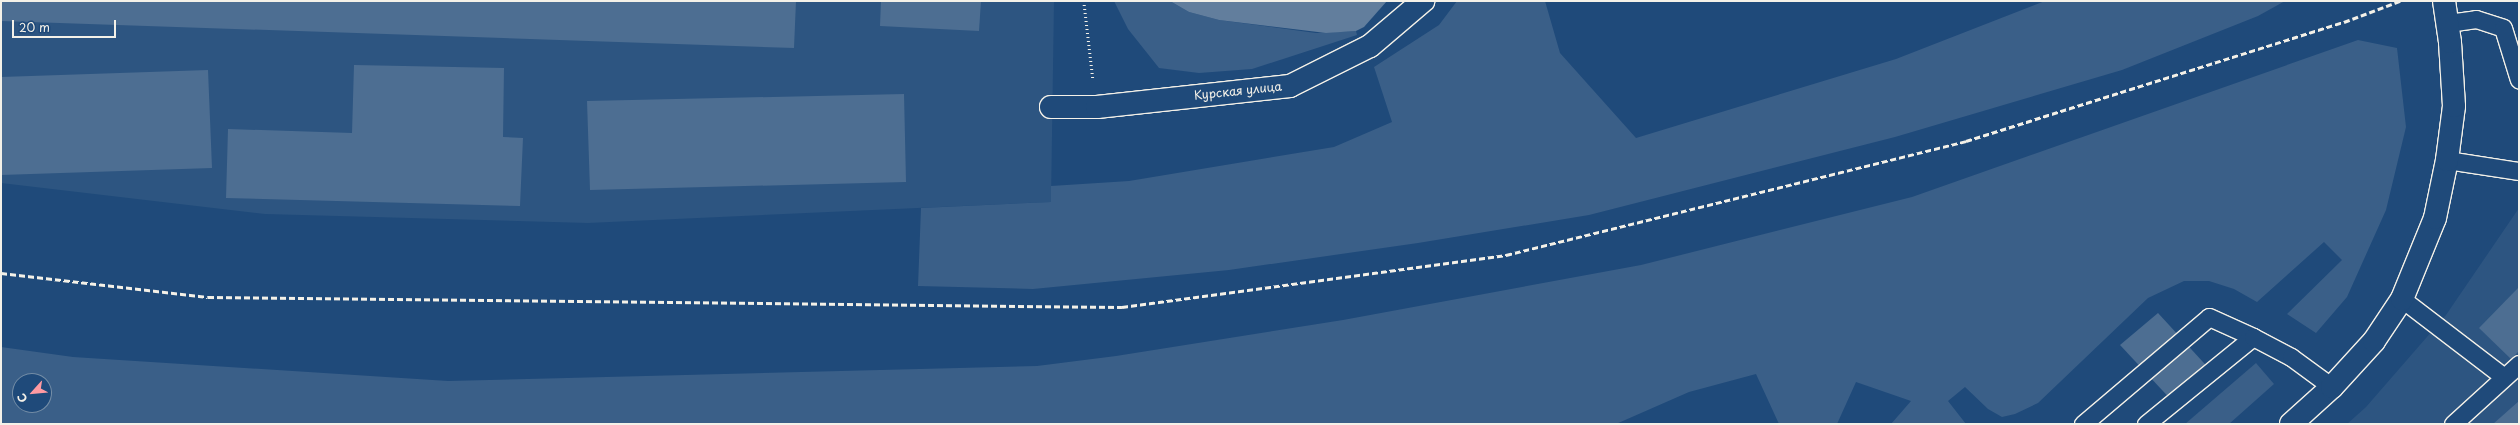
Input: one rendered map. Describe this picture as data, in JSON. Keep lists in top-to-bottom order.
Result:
{
  "streets": {
    "main road": ["Курская улица"]
  },
  "scale_bar": "20 m",
  "north": "bottom left"
}
